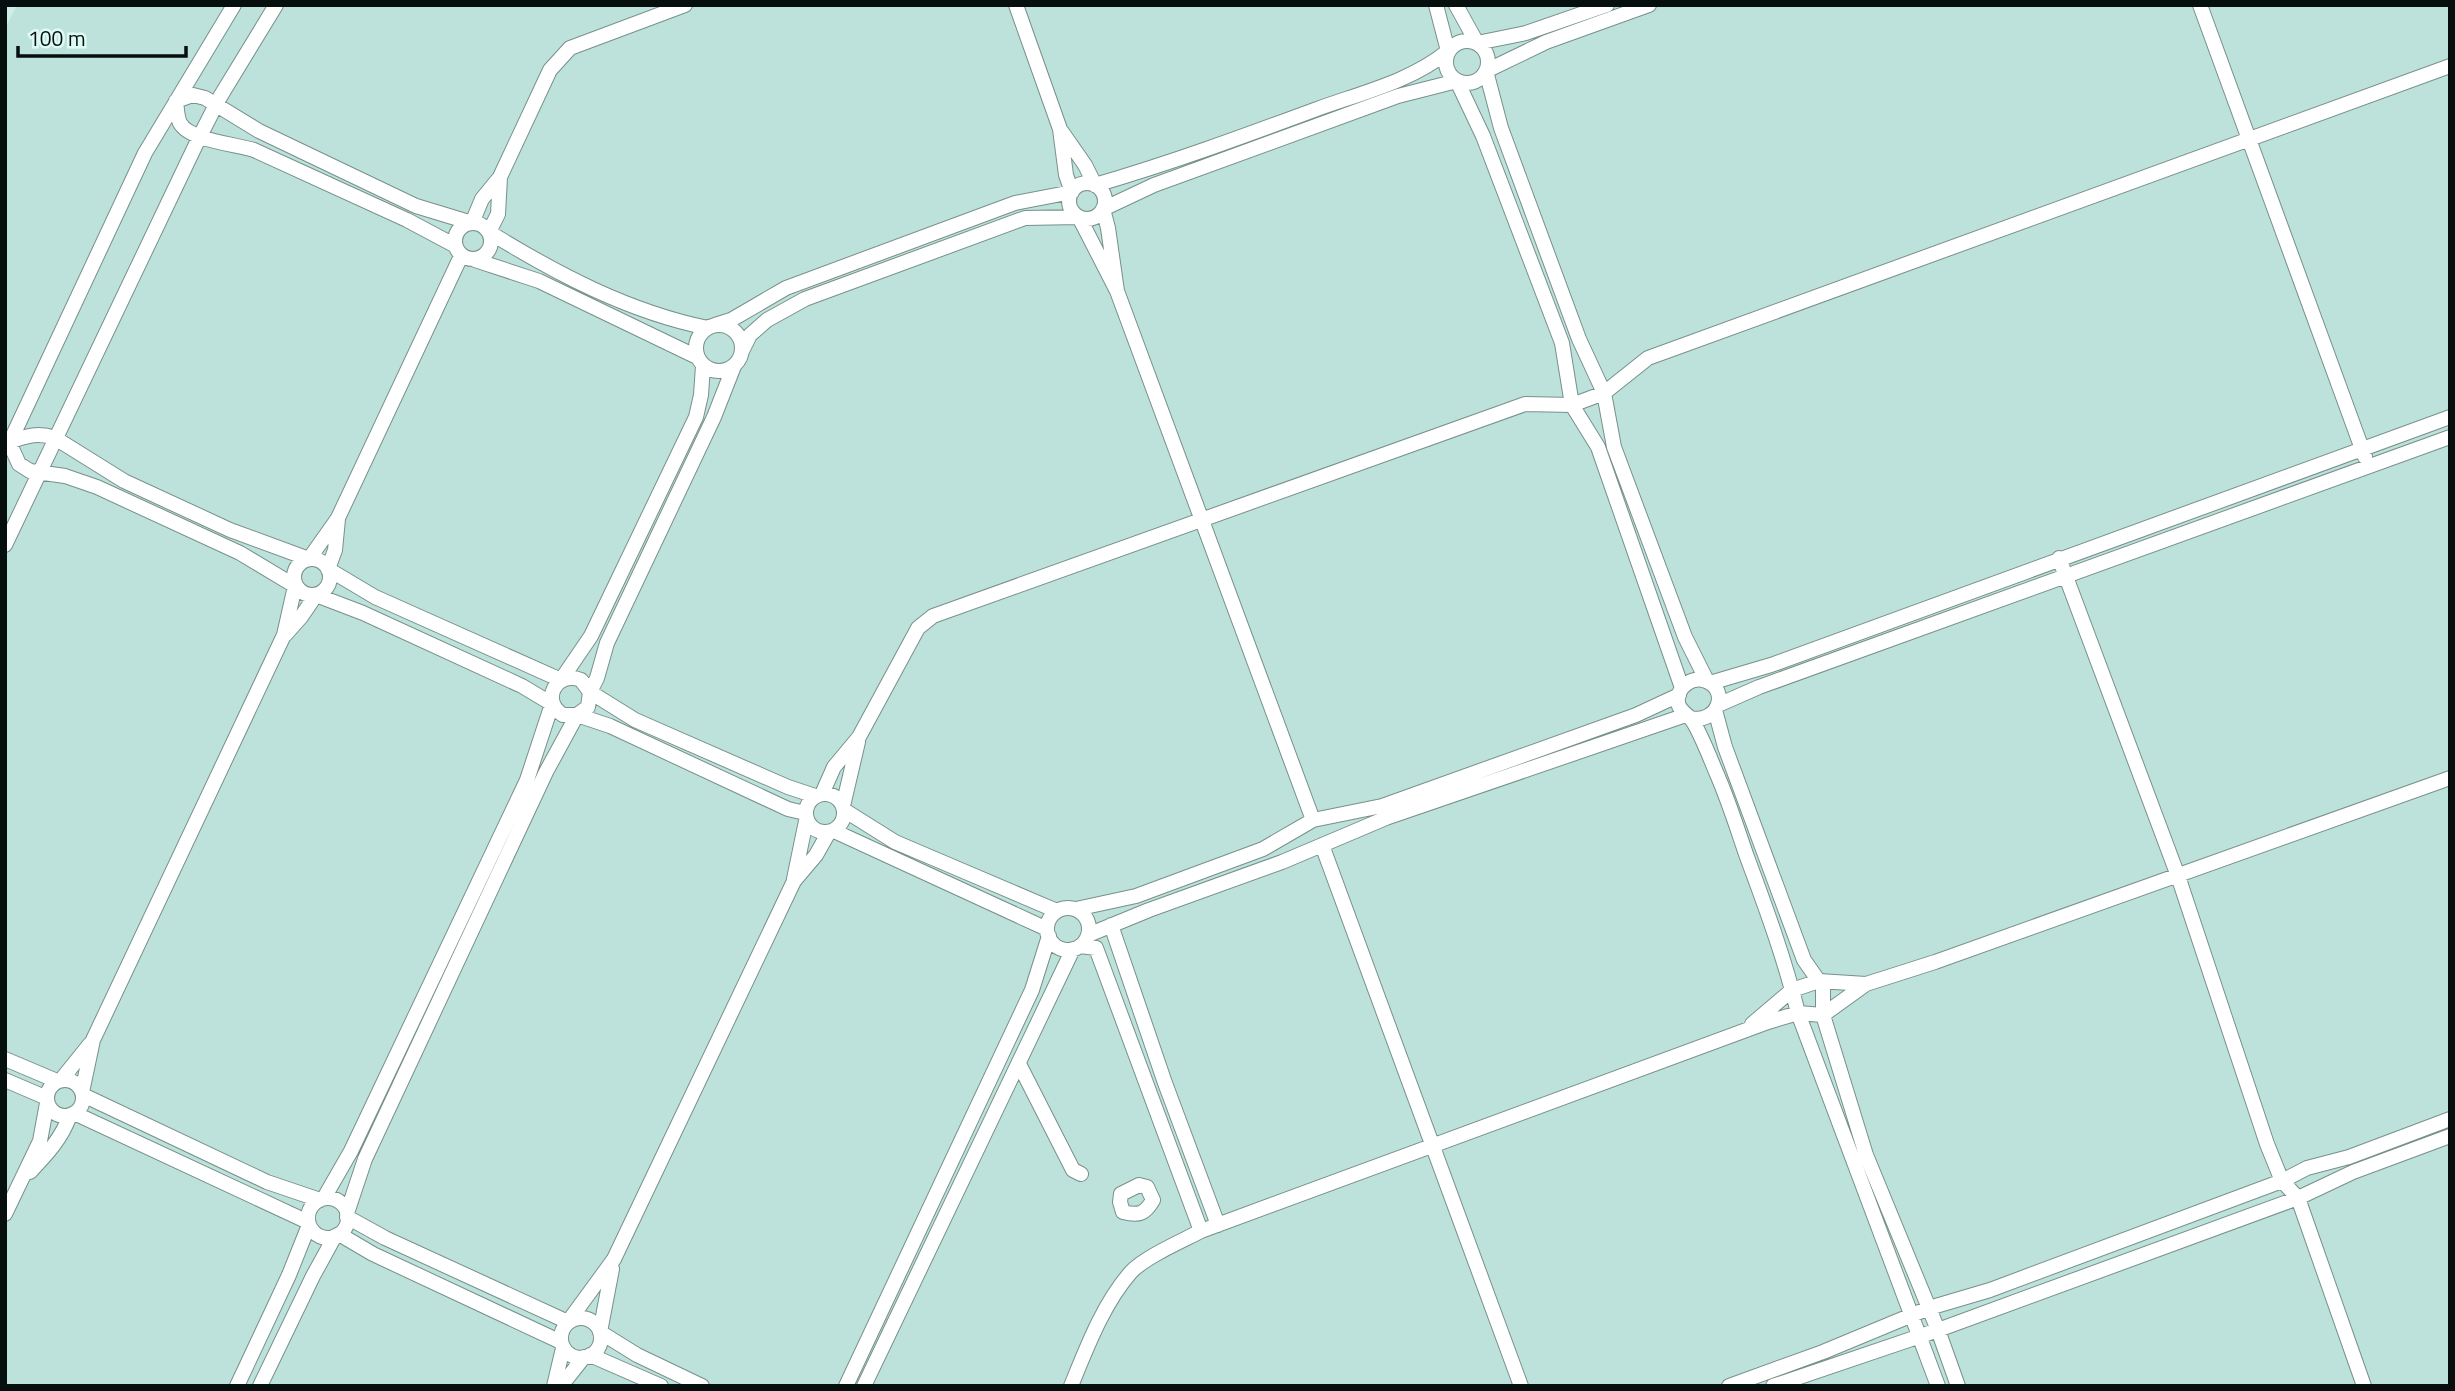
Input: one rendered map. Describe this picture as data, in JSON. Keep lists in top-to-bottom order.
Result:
{
  "scale_bar": "100 m"
}
